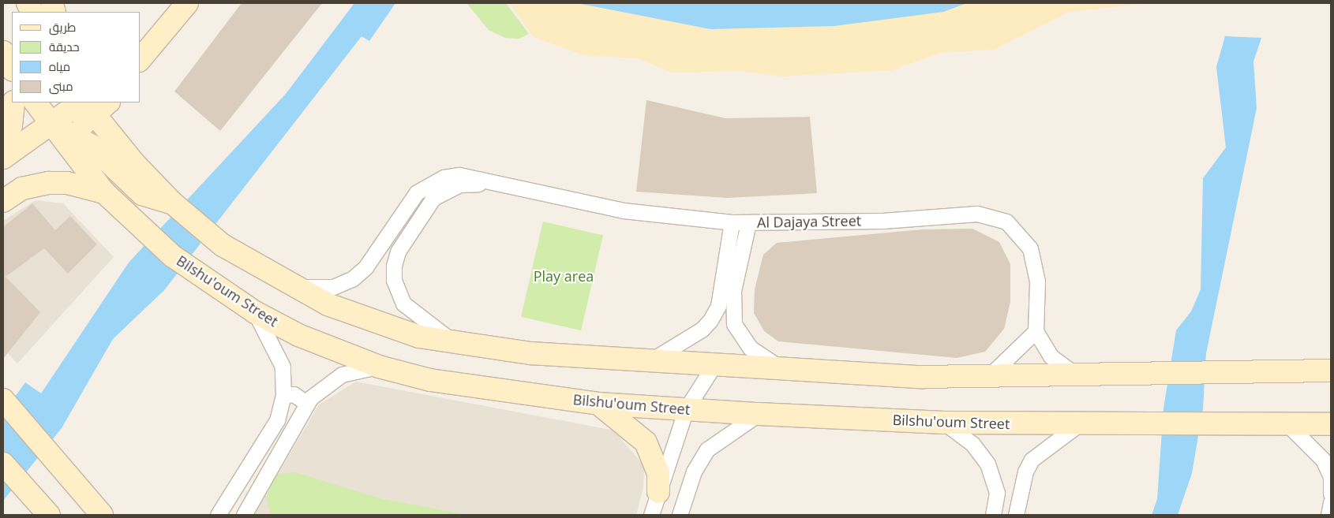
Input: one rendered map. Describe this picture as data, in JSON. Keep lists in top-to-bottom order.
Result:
{
  "streets": {
    "main road": ["Bilshu'oum Street"],
    "street": ["Al Dajaya Street"]
  },
  "parks": ["Play area"],
  "legend": [
    "طريق",
    "حديقة",
    "مياه",
    "مبنى"
  ]
}
